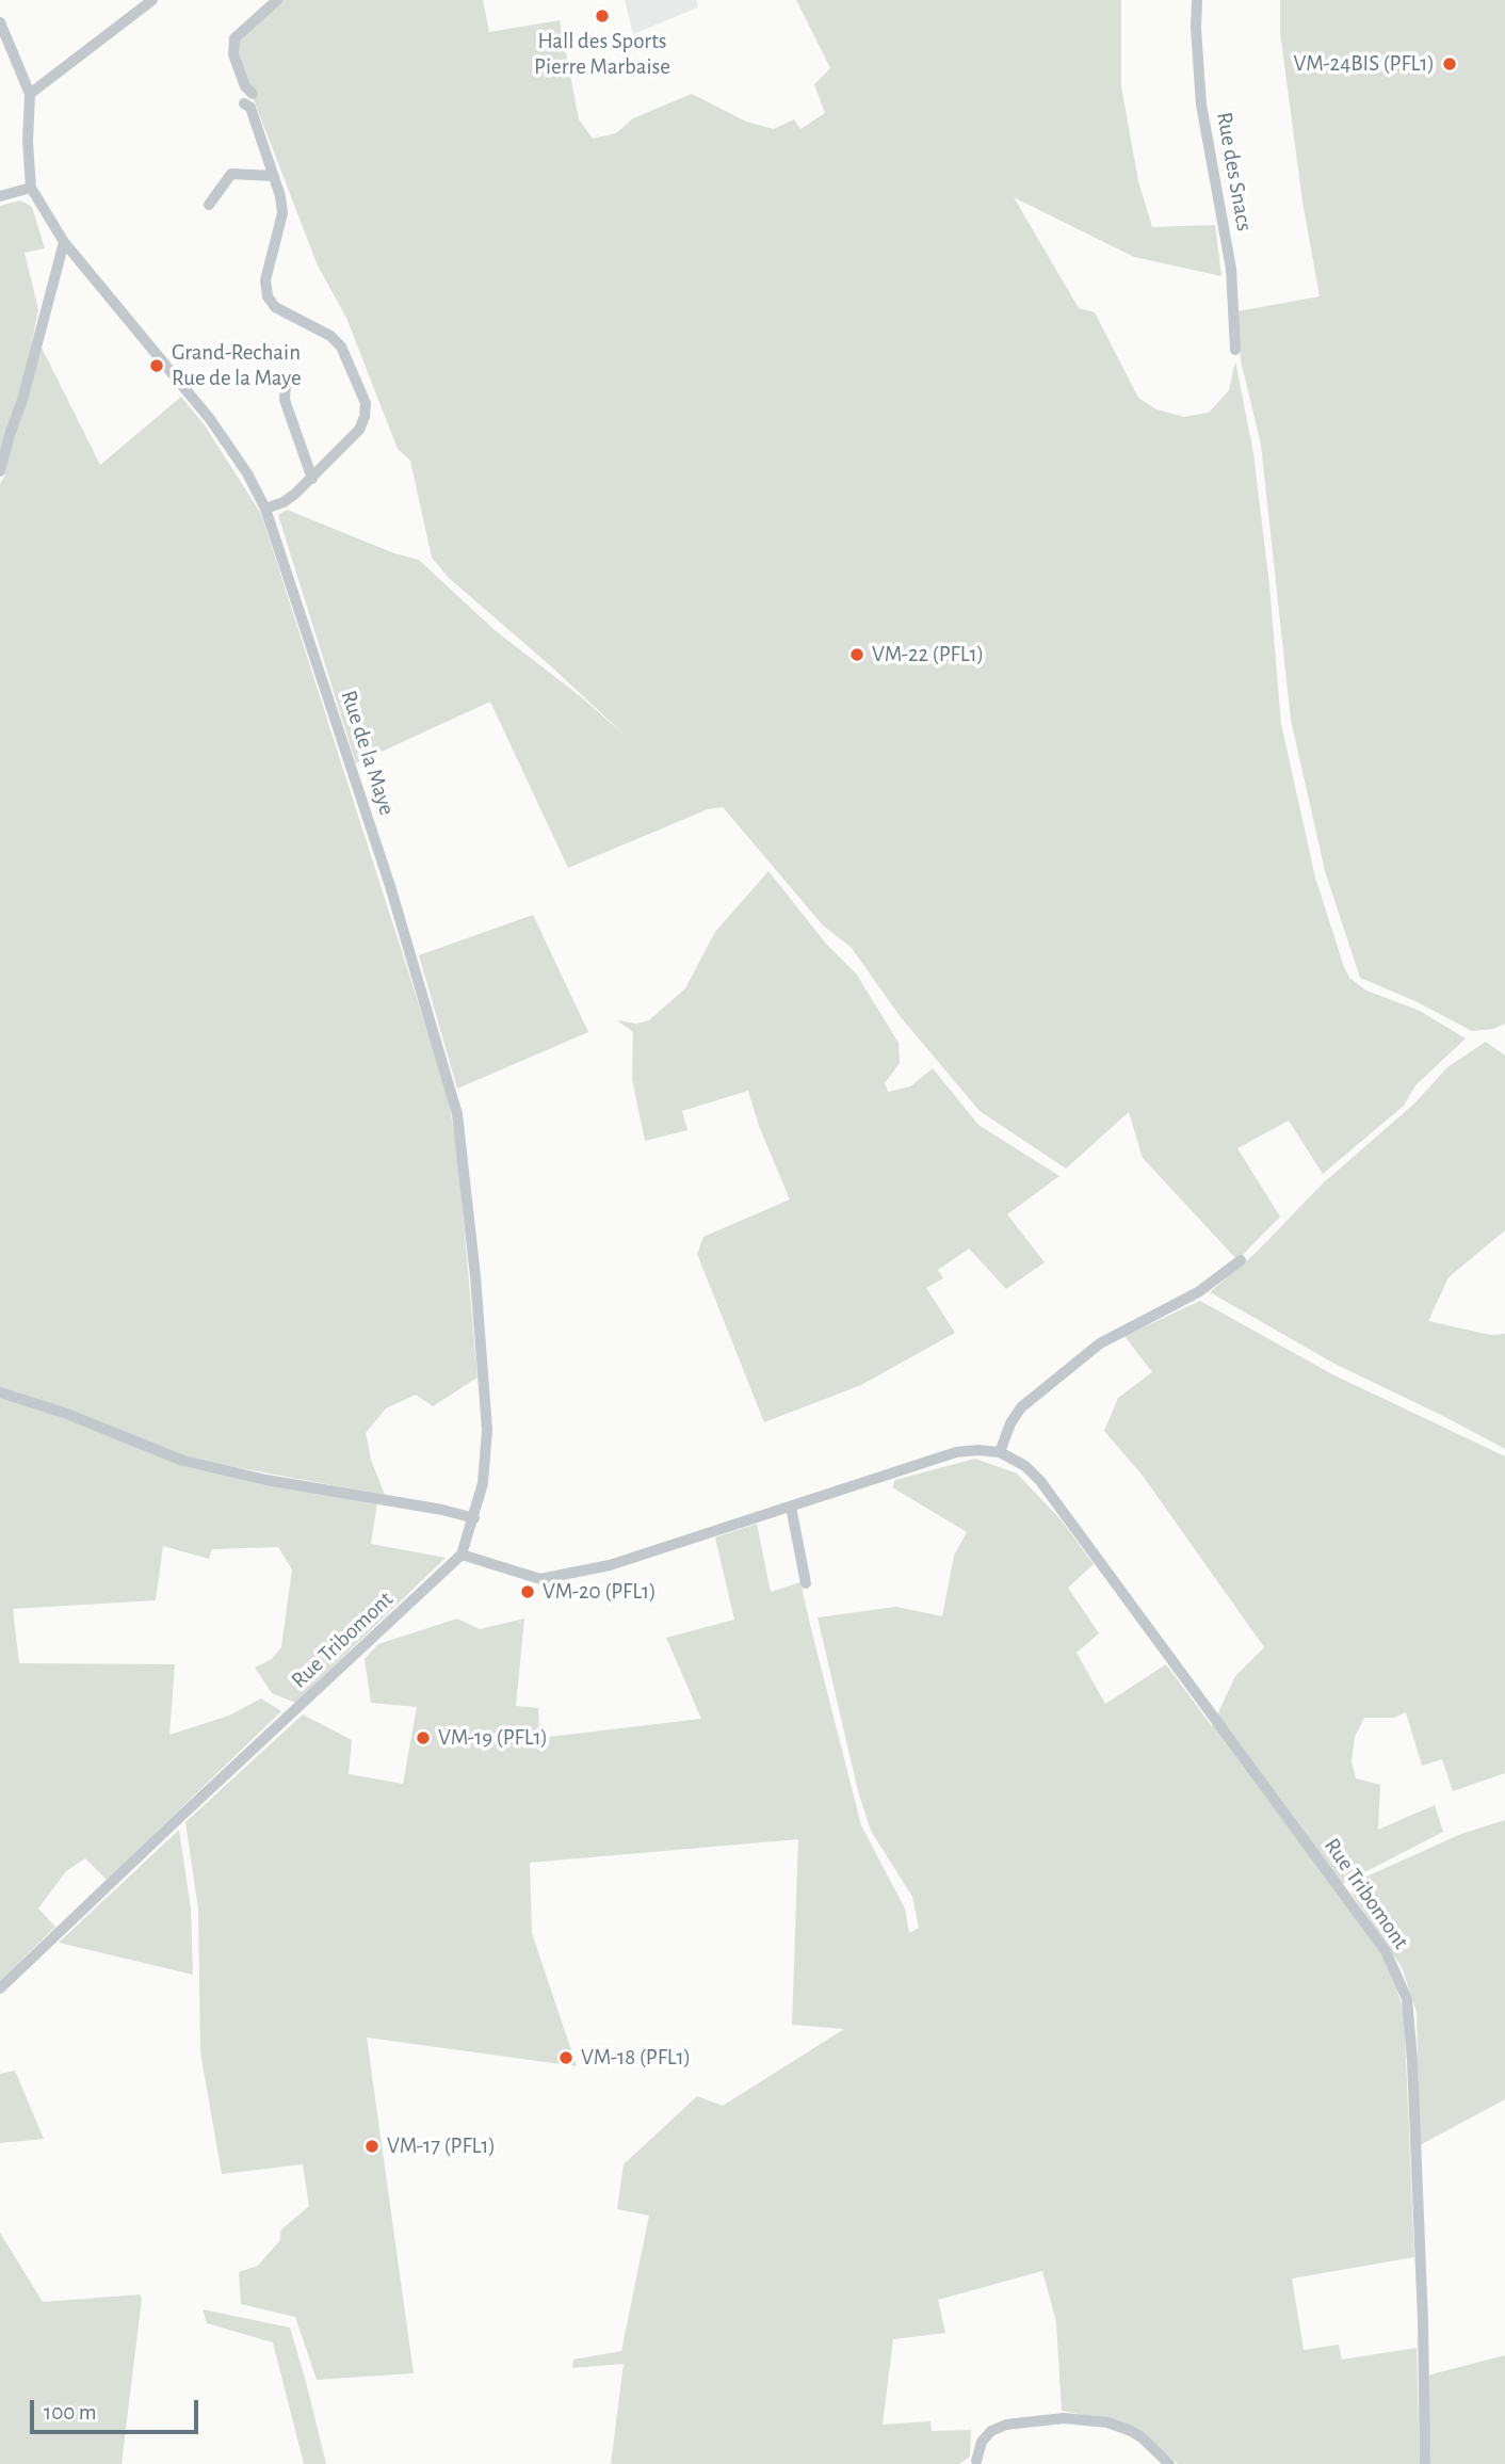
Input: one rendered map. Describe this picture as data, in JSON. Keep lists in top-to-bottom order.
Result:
{
  "streets": {
    "street": ["Rue des Snacs", "Rue de la Maye", "Rue Tribomont"]
  },
  "crossings": [
    ["Rue de la Maye", "Rue Tribomont"]
  ],
  "places": [
    "Hall des Sports Pierre Marbaise",
    "VM-24BIS (PFL1)",
    "Grand-Rechain Rue de la Maye",
    "VM-22 (PFL1)",
    "VM-20 (PFL1)",
    "VM-19 (PFL1)",
    "VM-18 (PFL1)",
    "VM-17 (PFL1)"
  ],
  "scale_bar": "100 m"
}
